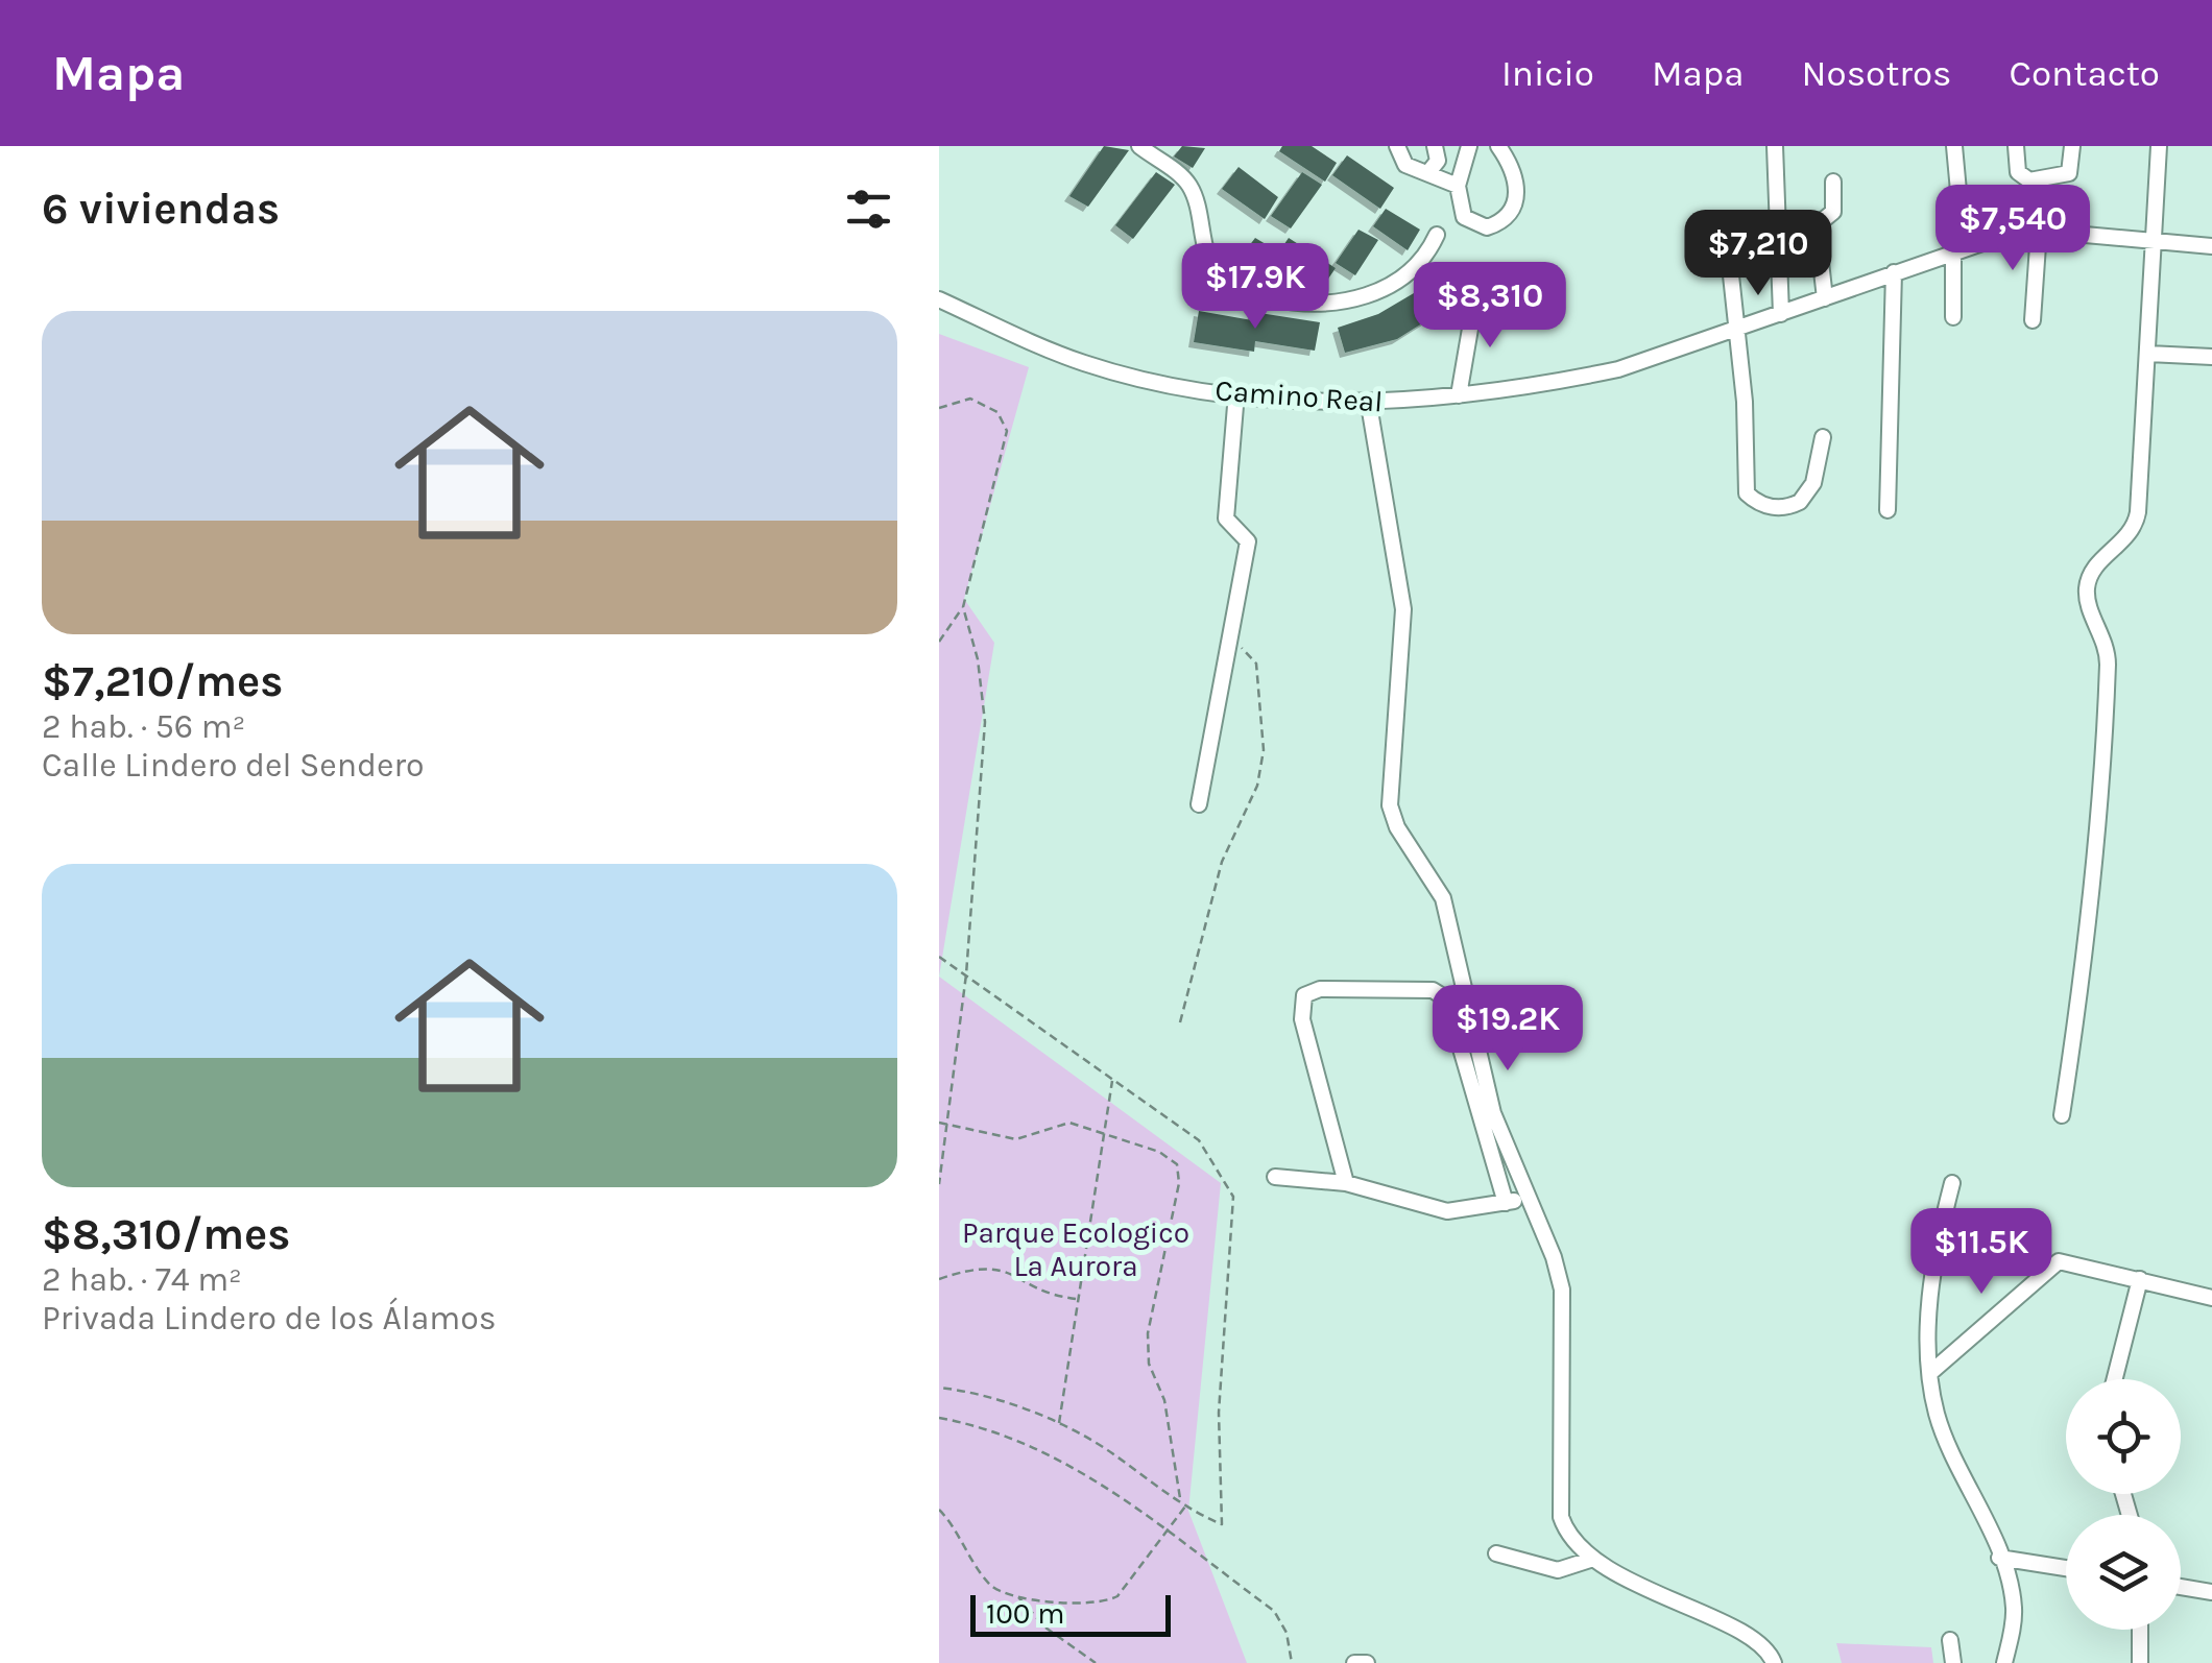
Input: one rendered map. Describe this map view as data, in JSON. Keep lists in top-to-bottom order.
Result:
{
  "streets": {
    "street": ["Camino Real"]
  },
  "parks": ["Parque Ecologico La Aurora"],
  "scale_bar": "100 m",
  "page": {
    "header": "Mapa",
    "nav": [
      "Inicio",
      "Mapa",
      "Nosotros",
      "Contacto"
    ],
    "heading": "6 viviendas",
    "price": [
      "$7,540",
      "$7,210",
      "$17.9K",
      "$8,310",
      "$19.2K",
      "$11.5K"
    ],
    "list": [
      {
        "name": "$7,210/mes",
        "note": "2 hab. · 56 m² · Calle Lindero del Sendero"
      },
      {
        "name": "$8,310/mes",
        "note": "2 hab. · 74 m² · Privada Lindero de los Álamos"
      }
    ],
    "scale": "100 m"
  }
}
